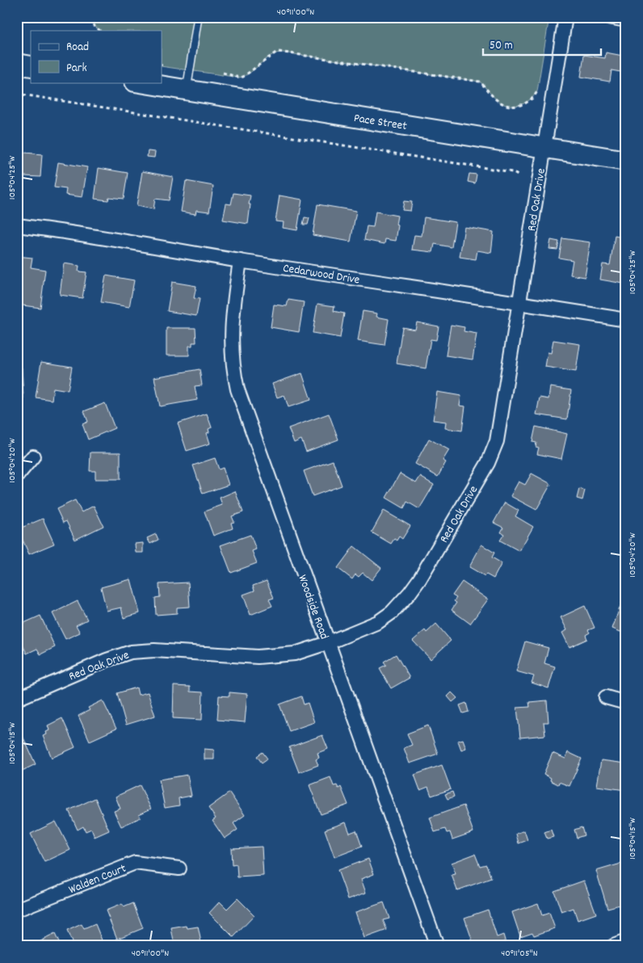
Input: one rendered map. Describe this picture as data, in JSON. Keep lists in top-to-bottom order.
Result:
{
  "streets": {
    "main road": ["Pace Street"],
    "street": [
      "Red Oak Drive",
      "Cedarwood Drive",
      "Woodside Road",
      "Walden Court"
    ]
  },
  "crossings": [
    ["Pace Street", "Red Oak Drive"],
    ["Red Oak Drive", "Cedarwood Drive"],
    ["Red Oak Drive", "Woodside Road"],
    ["Cedarwood Drive", "Woodside Road"]
  ],
  "legend": ["Road", "Park"],
  "scale_bar": "50 m",
  "coordinates": [
    "40°11'00\"N",
    "105°04'25\"W",
    "105°04'20\"W",
    "105°04'15\"W",
    "40°11'05\"N"
  ]
}
